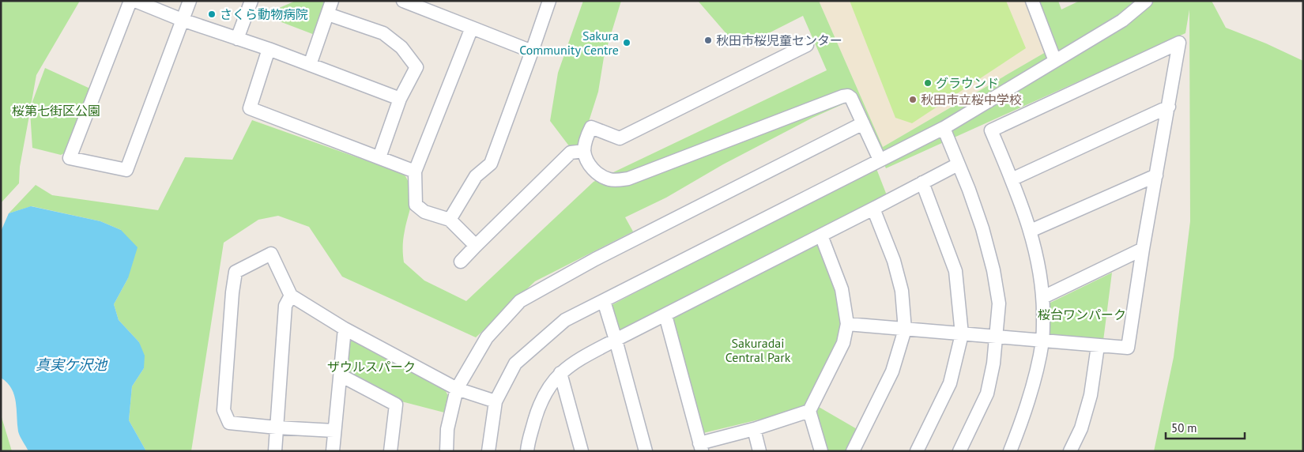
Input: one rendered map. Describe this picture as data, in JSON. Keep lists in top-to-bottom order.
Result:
{
  "water": ["真実ケ沢池"],
  "parks": [
    "桜第七街区公園",
    "桜台ワンパーク",
    "Sakuradai Central Park",
    "ザウルスパーク"
  ],
  "places": [
    "さくら動物病院",
    "秋田市桜児童センター",
    "Sakura Community Centre",
    "グラウンド",
    "秋田市立桜中学校"
  ],
  "scale_bar": "50 m"
}
